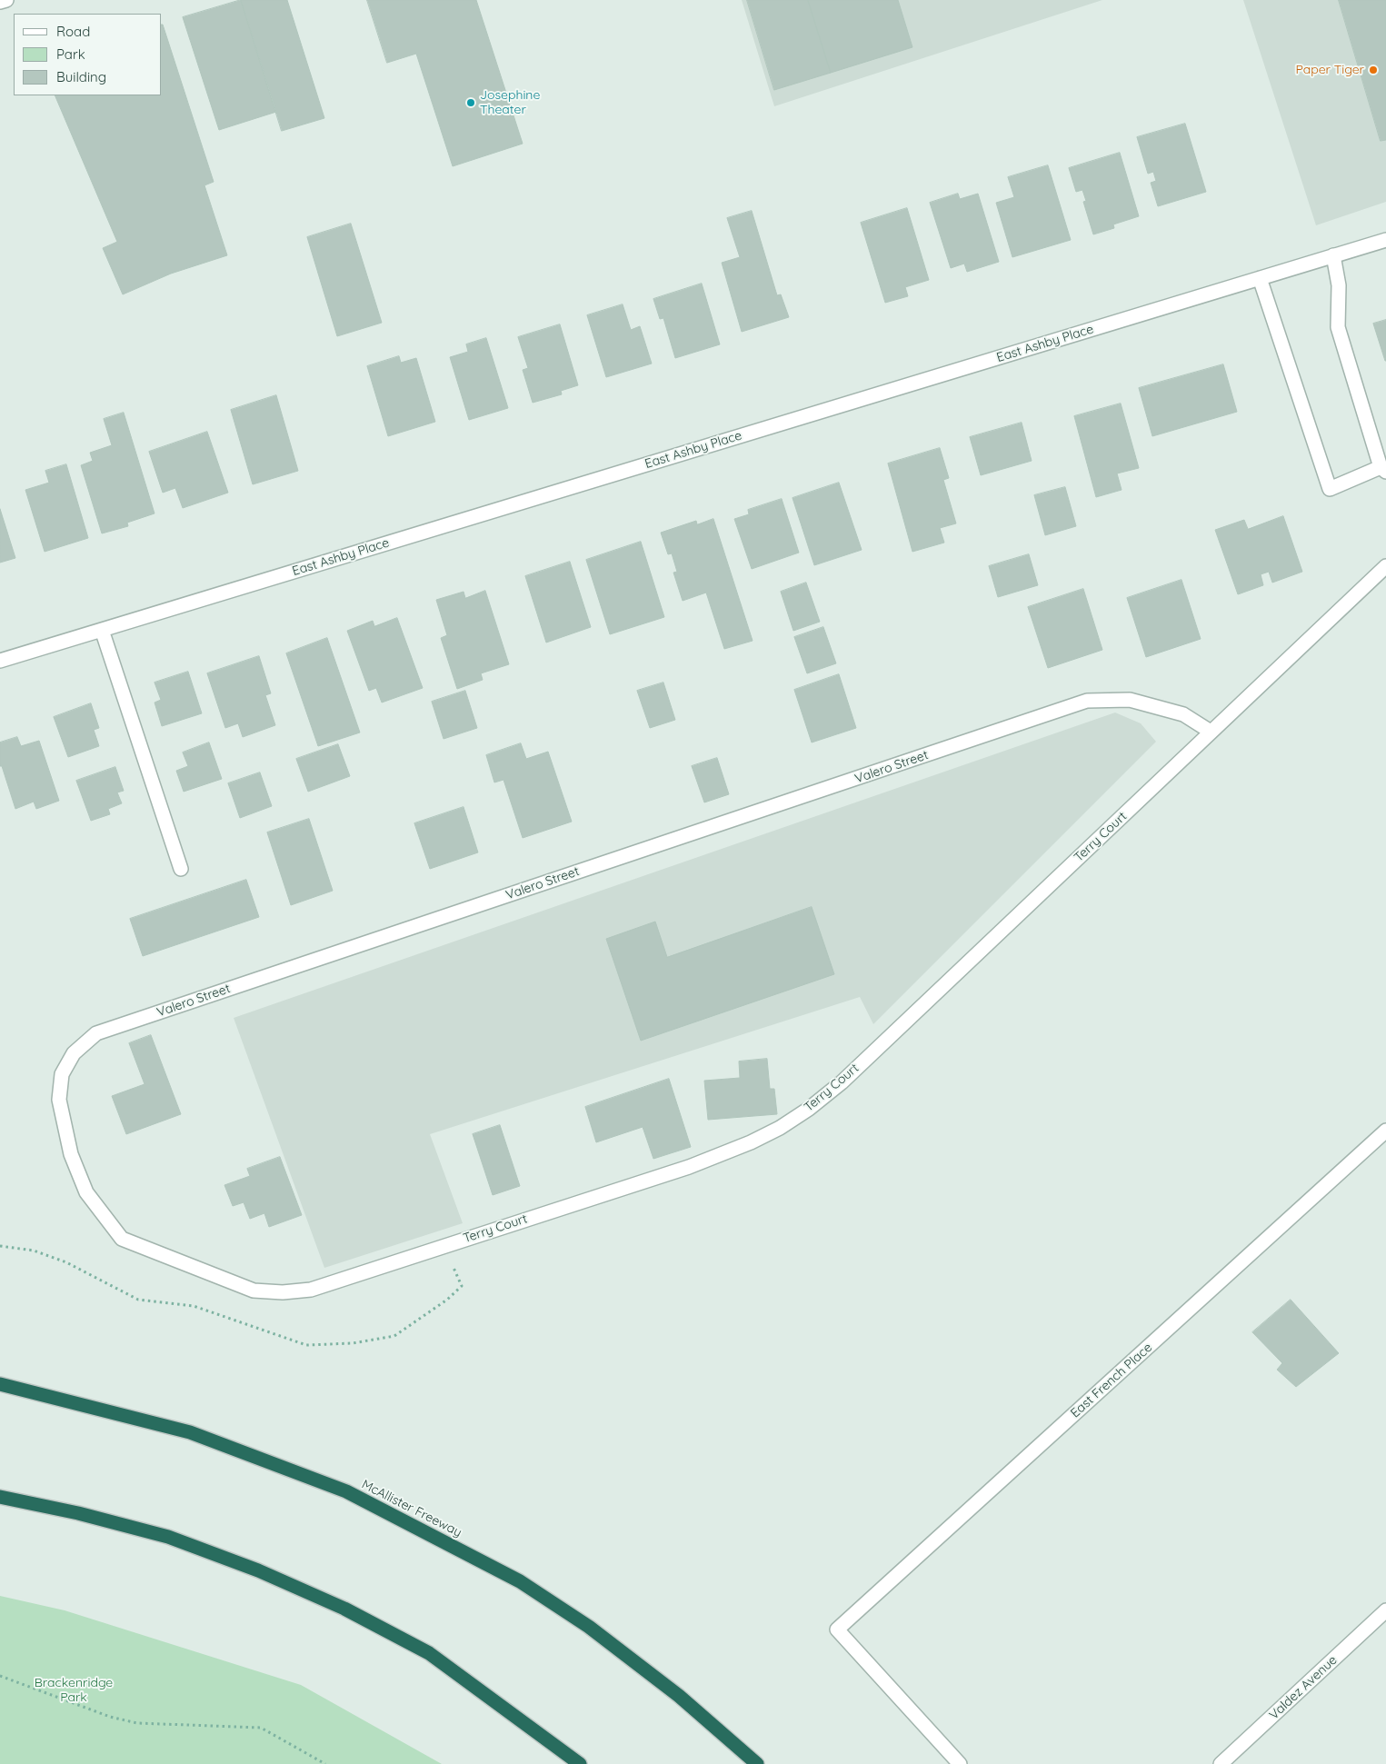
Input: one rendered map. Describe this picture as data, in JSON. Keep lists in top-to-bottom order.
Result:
{
  "streets": {
    "highway": ["McAllister Freeway"],
    "street": [
      "East Ashby Place",
      "Valero Street",
      "Terry Court",
      "East French Place",
      "Valdez Avenue"
    ]
  },
  "crossings": [
    ["Valero Street", "Terry Court"]
  ],
  "parks": ["Brackenridge Park"],
  "places": ["Paper Tiger", "Josephine Theater"],
  "legend": ["Road", "Park", "Building"]
}
